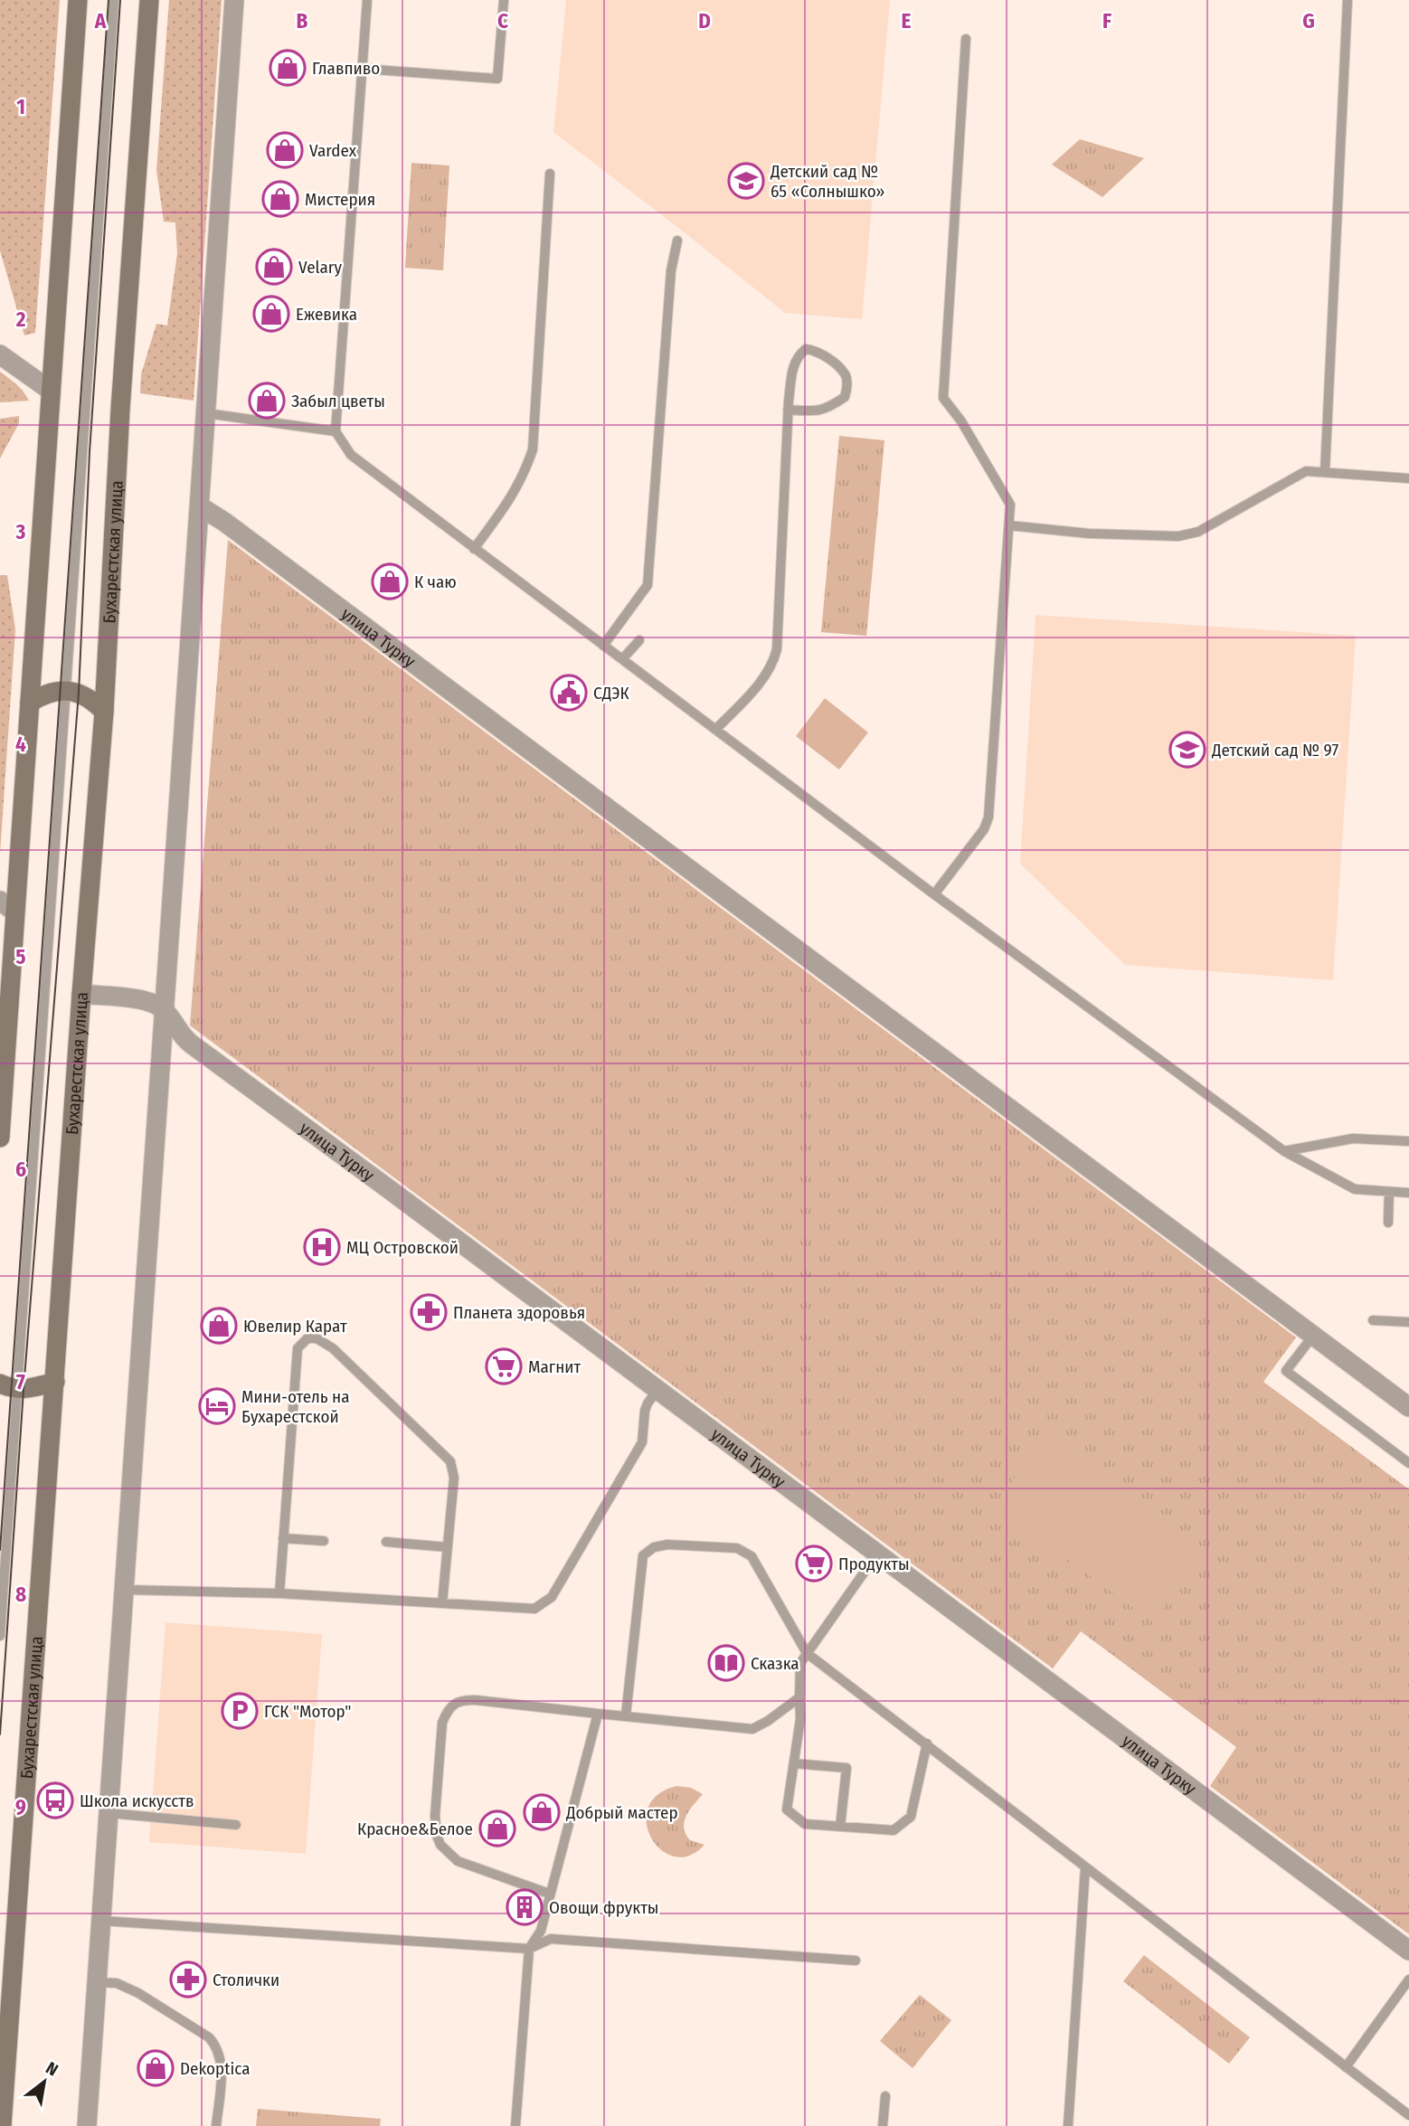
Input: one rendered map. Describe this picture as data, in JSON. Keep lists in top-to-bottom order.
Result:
{
  "streets": {
    "main road": ["Бухарестская улица"],
    "street": ["улица Турку"]
  },
  "places": {
    "shop": [
      "Главпиво",
      "Vardex",
      "Мистерия",
      "Velary",
      "Ежевика",
      "Забыл цветы",
      "К чаю",
      "Ювелир Карат",
      "Добрый мастер",
      "Красное&Белое",
      "Dekoptica"
    ],
    "school or university": ["Детский сад № 65 «Солнышко»", "Детский сад № 97"],
    "public building": ["СДЭК"],
    "hospital": ["МЦ Островской"],
    "pharmacy": ["Планета здоровья", "Столички"],
    "supermarket": ["Магнит", "Продукты"],
    "hotel": ["Мини-отель на Бухарестской"],
    "library": ["Сказка"],
    "parking": ["ГСК \"Мотор\""],
    "bus stop": ["Школа искусств"],
    "building": ["Овощи фрукты"]
  },
  "north": "top right",
  "grid": {
    "columns": [
      "A",
      "B",
      "C",
      "D",
      "E",
      "F",
      "G"
    ],
    "rows": [
      "1",
      "2",
      "3",
      "4",
      "5",
      "6",
      "7",
      "8",
      "9"
    ]
  }
}
